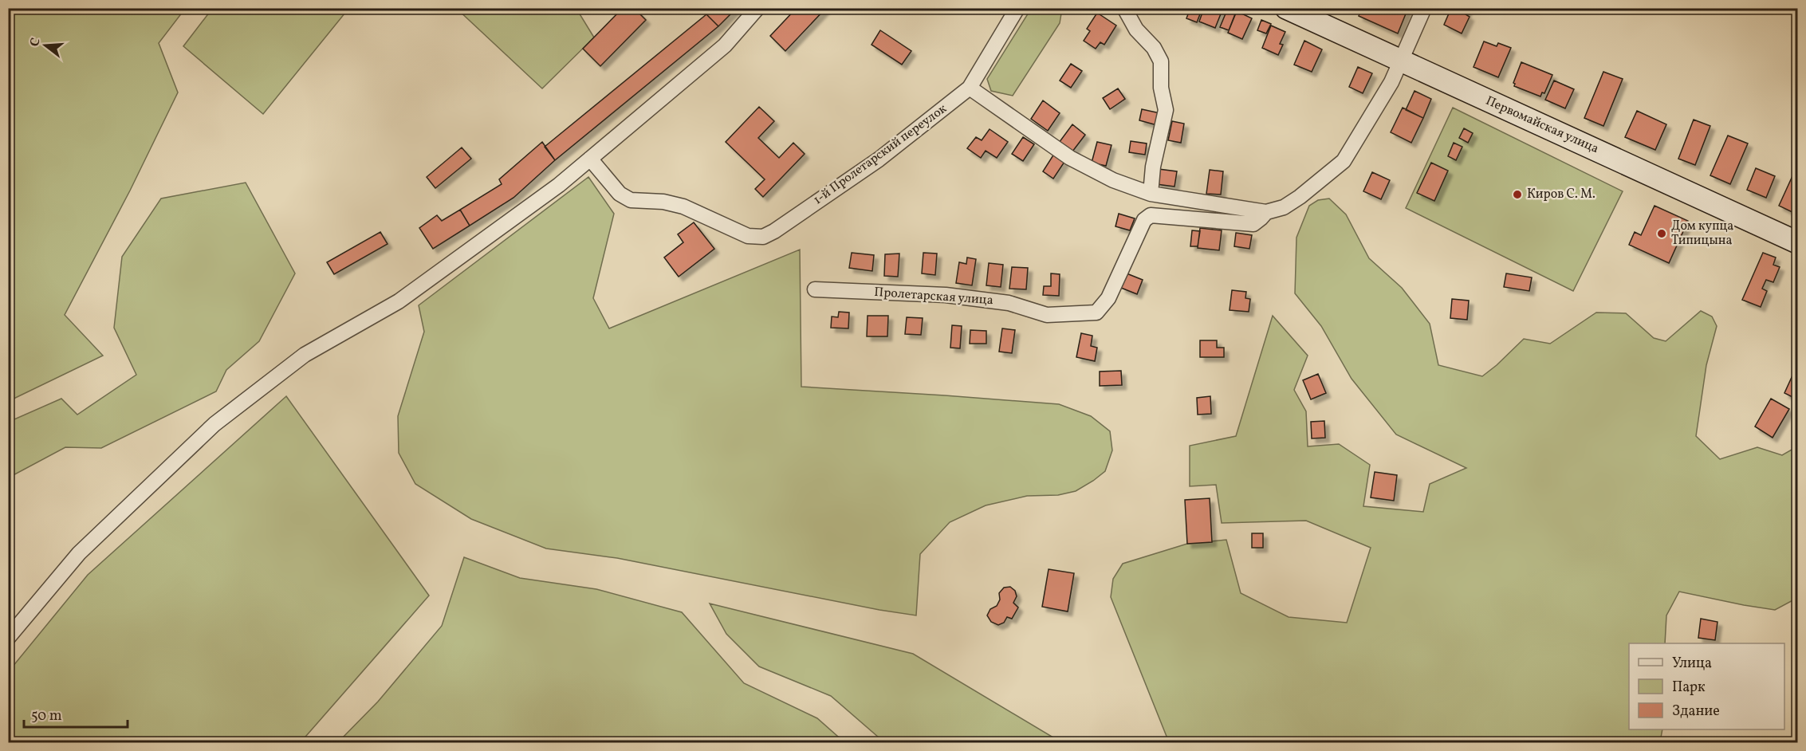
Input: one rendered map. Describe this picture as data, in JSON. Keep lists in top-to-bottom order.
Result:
{
  "streets": {
    "main road": ["Первомайская улица"],
    "street": ["1-й Пролетарский переулок", "Пролетарская улица"]
  },
  "crossings": [
    ["Первомайская улица", "Пролетарская улица"]
  ],
  "places": ["Киров С. М.", "Дом купца Типицына"],
  "legend": ["Улица", "Парк", "Здание"],
  "scale_bar": "50 m",
  "north": "left"
}
